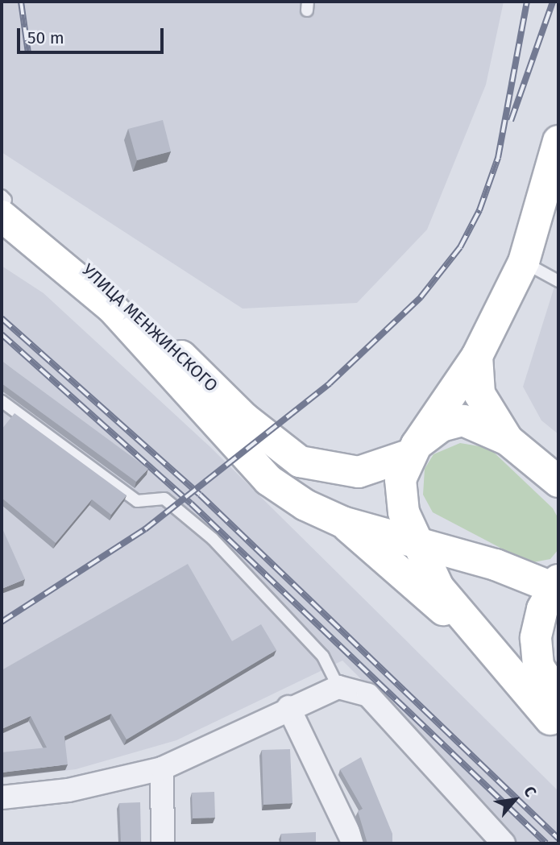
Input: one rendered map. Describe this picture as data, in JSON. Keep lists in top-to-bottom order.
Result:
{
  "streets": {
    "main road": ["УЛИЦА МЕНЖИНСКОГО"]
  },
  "scale_bar": "50 m",
  "north": "top right"
}
